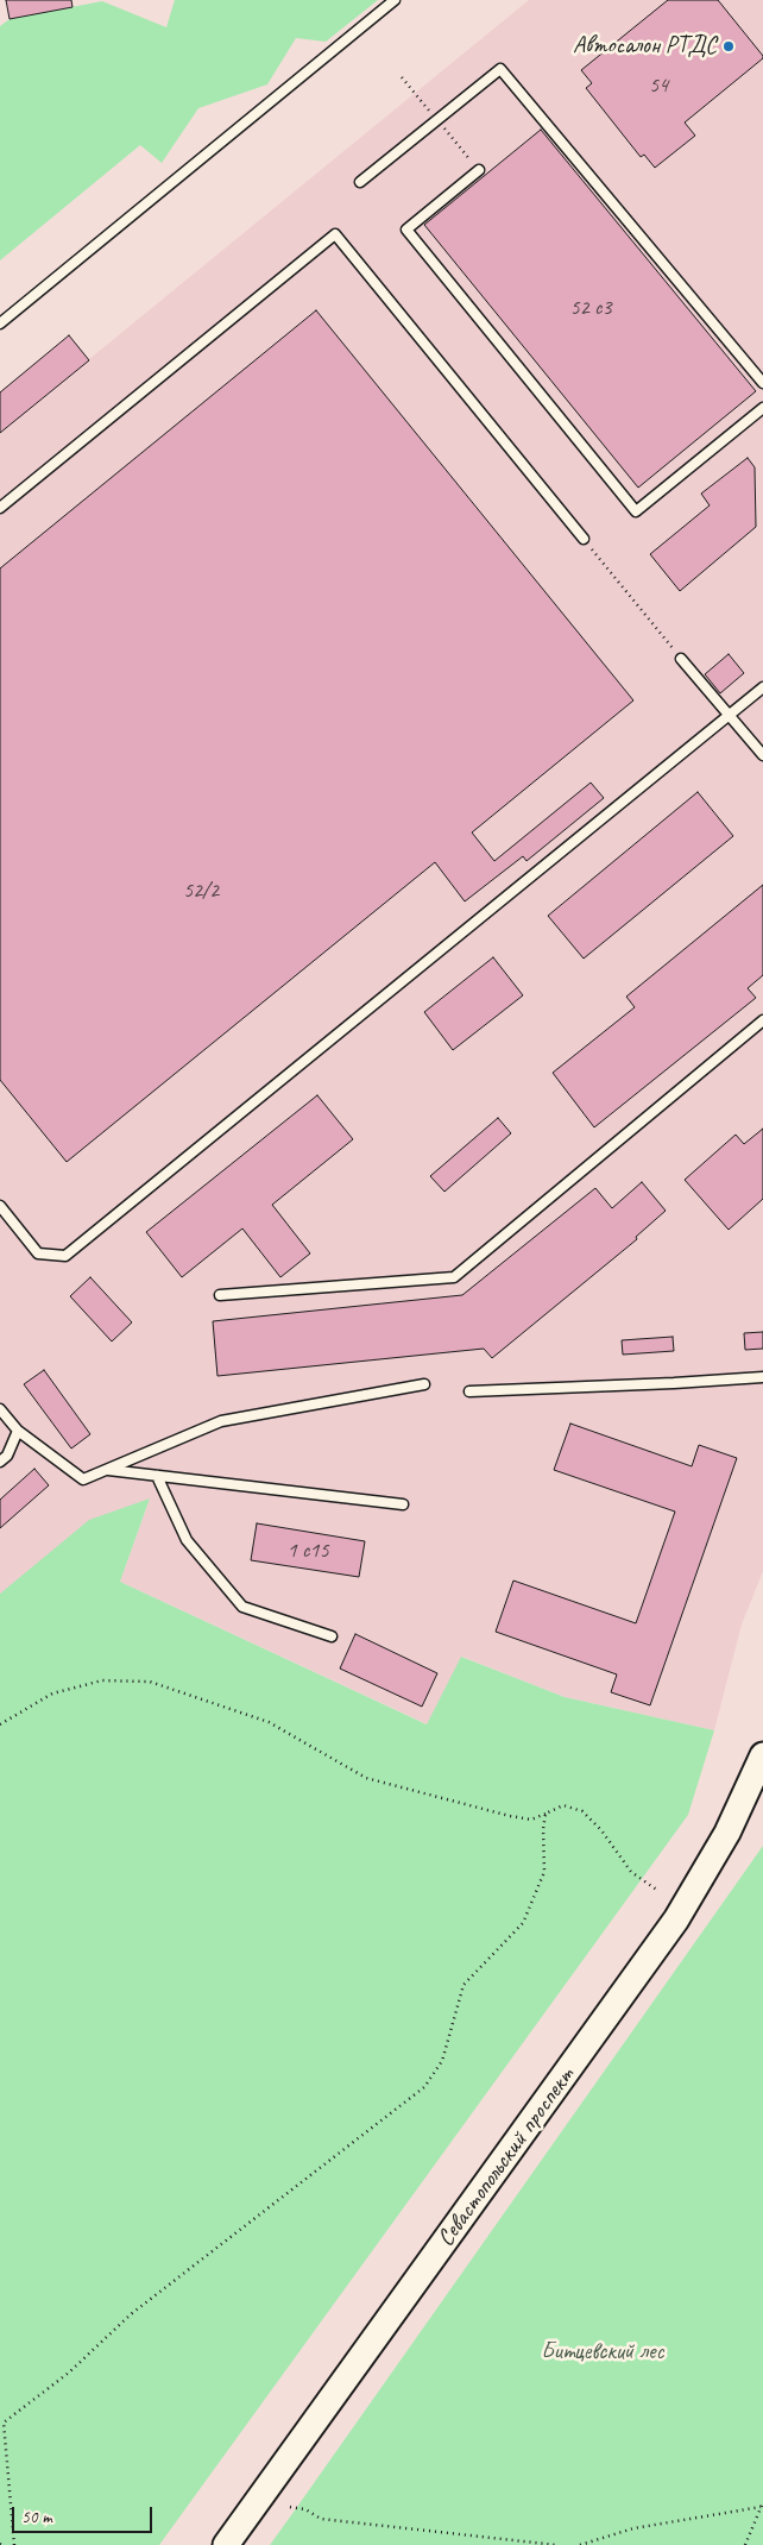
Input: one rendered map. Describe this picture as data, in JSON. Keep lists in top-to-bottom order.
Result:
{
  "streets": {
    "main road": ["Севастопольский проспект"]
  },
  "parks": ["Битцевский лес"],
  "places": ["Автосалон РТДС"],
  "house_numbers": [
    "54",
    "52 с3",
    "52/2",
    "1 с15"
  ],
  "scale_bar": "50 m"
}
